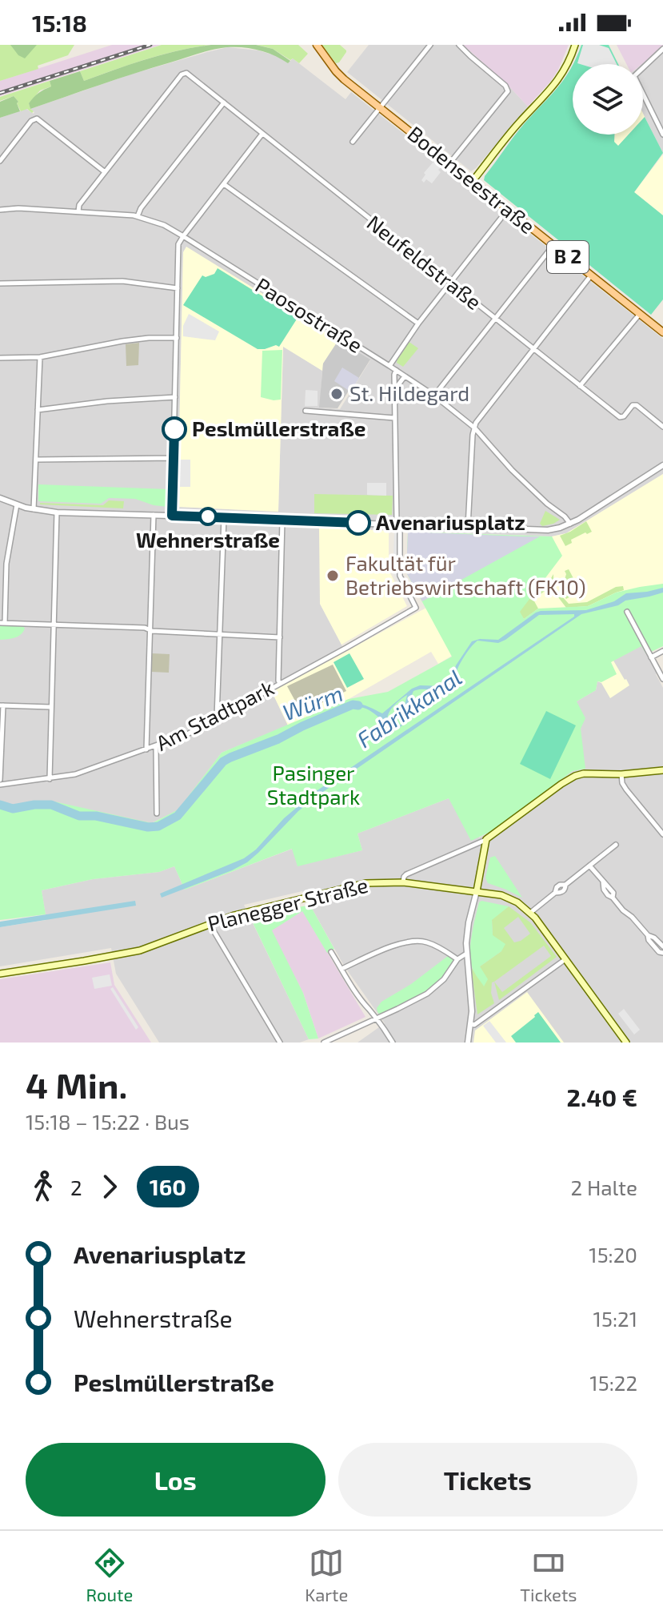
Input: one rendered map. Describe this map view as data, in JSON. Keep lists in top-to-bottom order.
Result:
{
  "streets": {
    "main road": ["Bodenseestraße", "B 2", "Planegger Straße"],
    "street": ["Neufeldstraße", "Paosostraße", "Am Stadtpark"]
  },
  "water": ["Würm", "Fabrikkanal"],
  "parks": ["Pasinger Stadtpark"],
  "places": [
    "St. Hildegard",
    "Peslmüllerstraße",
    "Wehnerstraße",
    "Avenariusplatz",
    "Fakultät für Betriebswirtschaft (FK10)"
  ],
  "lines": ["bus line 160"],
  "page": {
    "status": "15:18",
    "heading": ["4 Min.", "15:18 – 15:22 · Bus", "2.40 €"],
    "legs": ["2", "160", "2 Halte"],
    "list": [
      {
        "name": "Avenariusplatz",
        "value": "15:20"
      },
      {
        "name": "Wehnerstraße",
        "value": "15:21"
      },
      {
        "name": "Peslmüllerstraße",
        "value": "15:22"
      }
    ],
    "buttons": ["Los", "Tickets"],
    "tabs": ["Route", "Karte", "Tickets"]
  }
}
